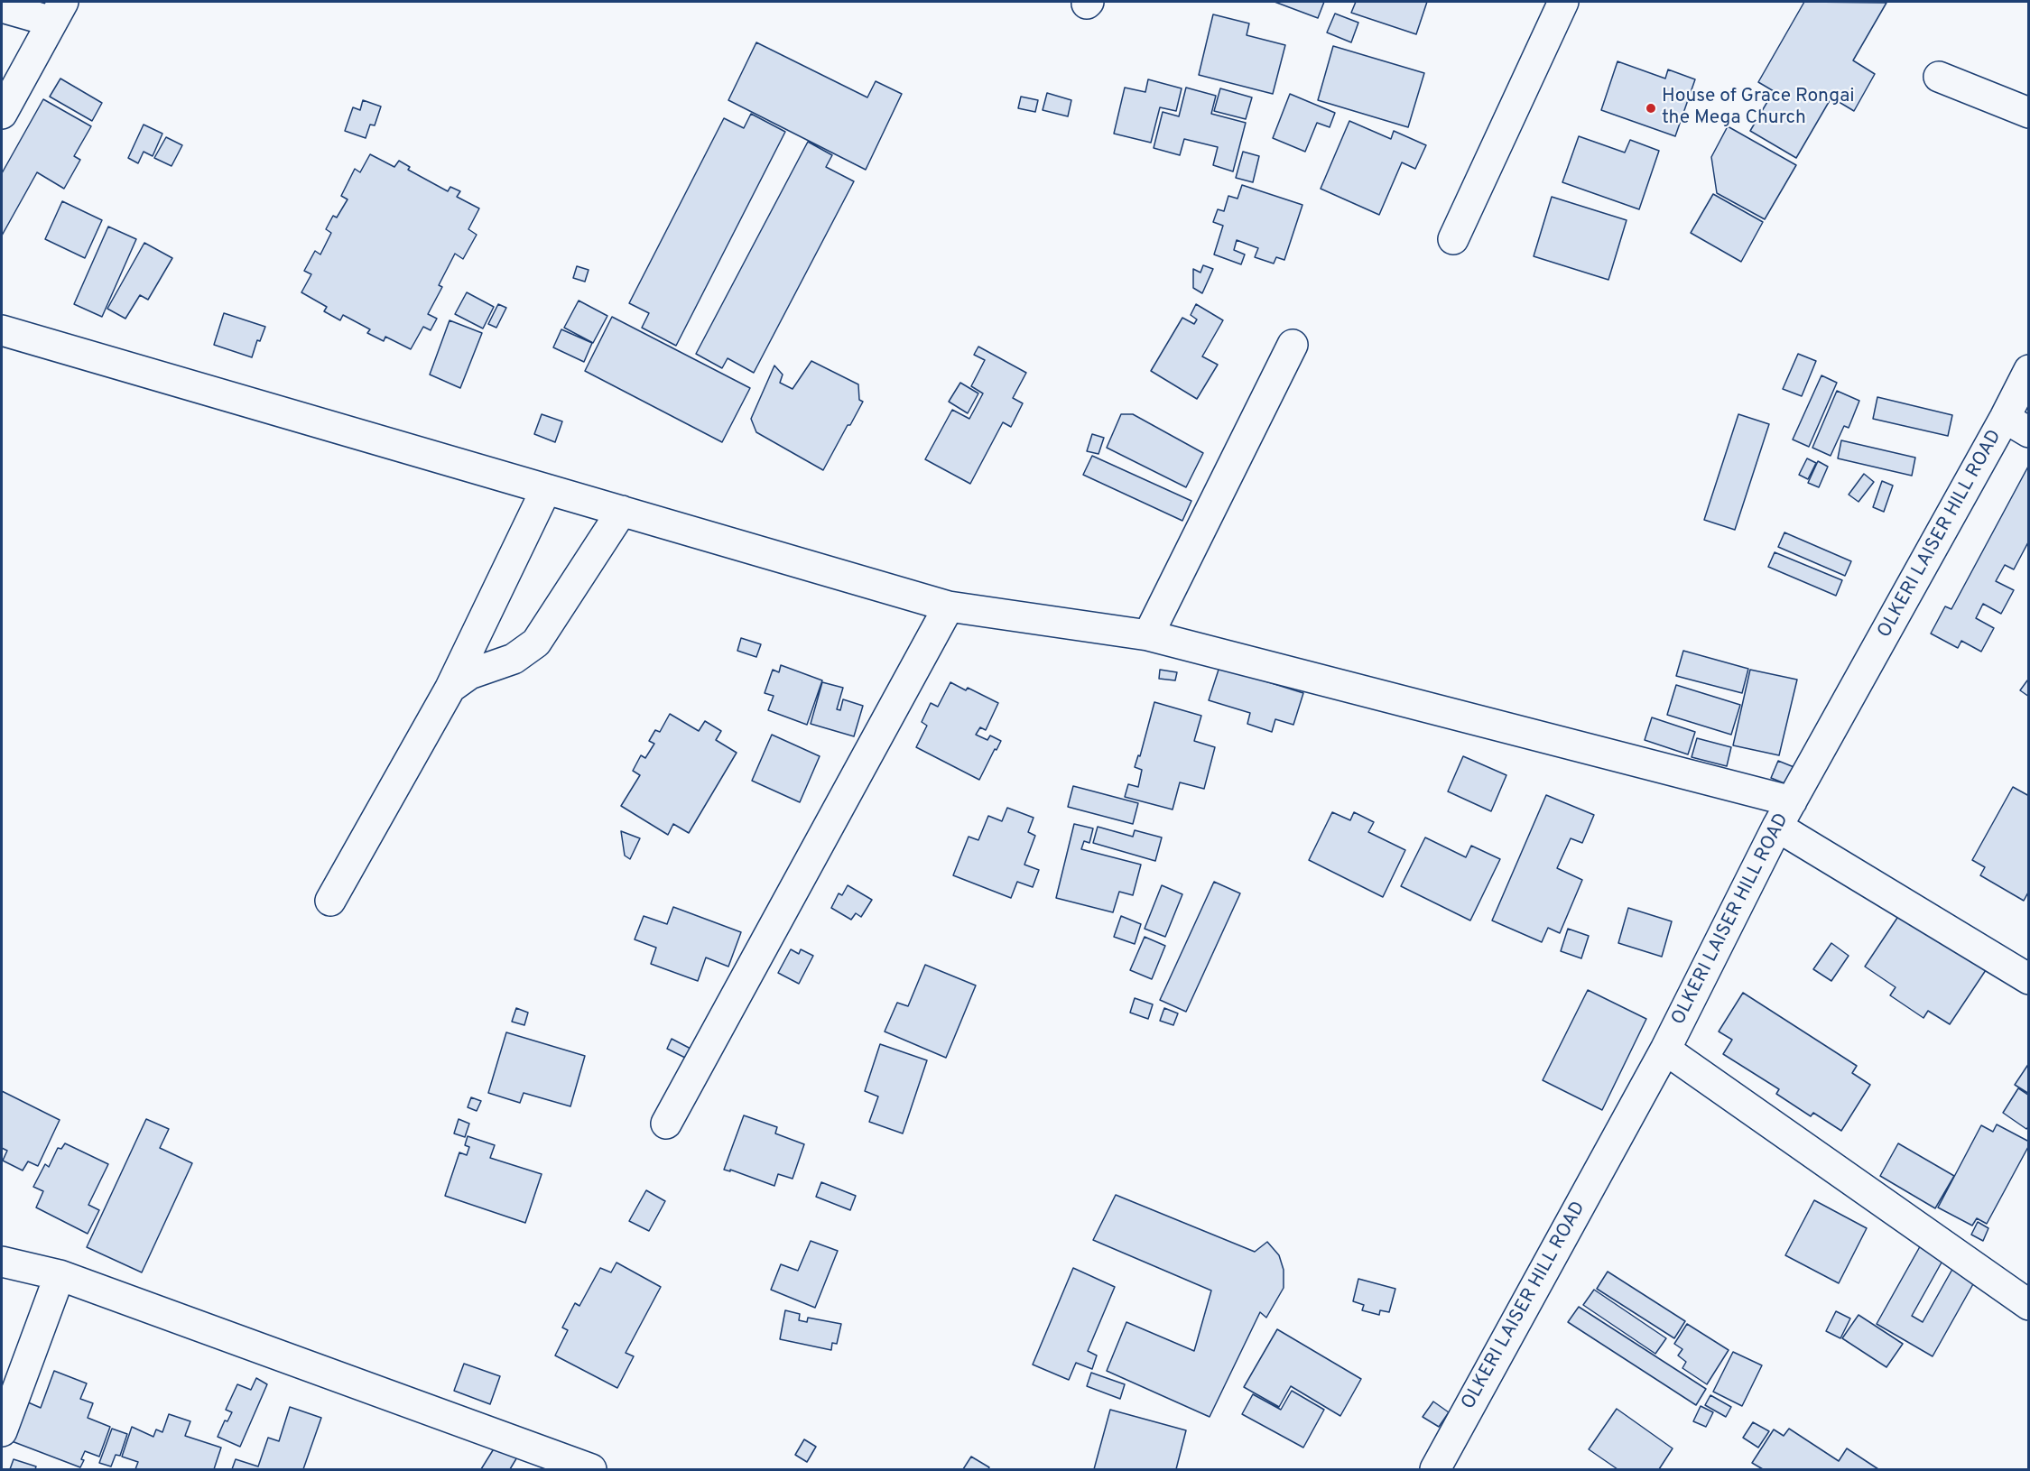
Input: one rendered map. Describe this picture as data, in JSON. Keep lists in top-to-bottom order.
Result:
{
  "streets": {
    "street": ["OLKERI LAISER HILL ROAD"]
  },
  "places": ["House of Grace Rongai the Mega Church"]
}
